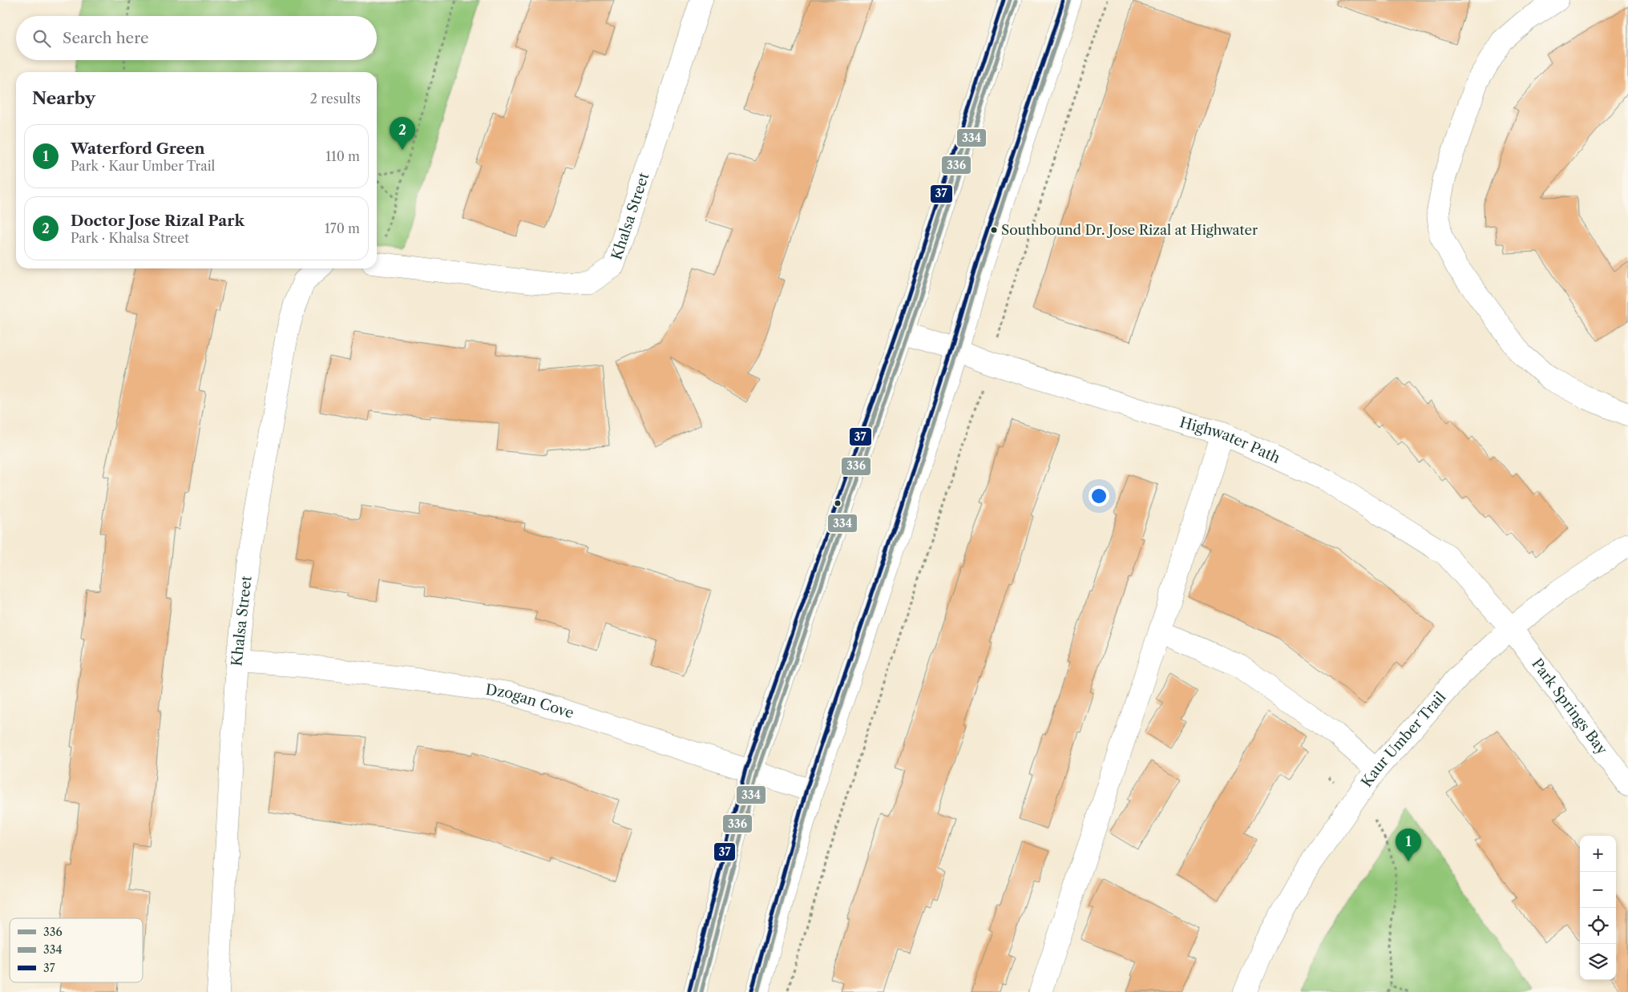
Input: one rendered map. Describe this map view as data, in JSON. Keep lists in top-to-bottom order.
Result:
{
  "streets": {
    "street": [
      "Khalsa Street",
      "Highwater Path",
      "Dzogan Cove",
      "Park Springs Bay",
      "Kaur Umber Trail"
    ]
  },
  "crossings": [
    ["Khalsa Street", "Dzogan Cove"],
    ["Highwater Path", "Park Springs Bay"],
    ["Highwater Path", "Kaur Umber Trail"],
    ["Park Springs Bay", "Kaur Umber Trail"]
  ],
  "places": ["Southbound Dr. Jose Rizal at Highwater"],
  "lines": ["transit line 336", "transit line 37", "transit line 334"],
  "legend": ["336", "334", "37"],
  "page": {
    "search": "Search here",
    "heading": ["Nearby", "2 results"],
    "pins": ["2", "1"],
    "list": [
      {
        "mark": "1",
        "name": "Waterford Green",
        "note": "Park · Kaur Umber Trail",
        "value": "110 m"
      },
      {
        "mark": "2",
        "name": "Doctor Jose Rizal Park",
        "note": "Park · Khalsa Street",
        "value": "170 m"
      }
    ],
    "map_buttons": ["+", "−"]
  }
}
